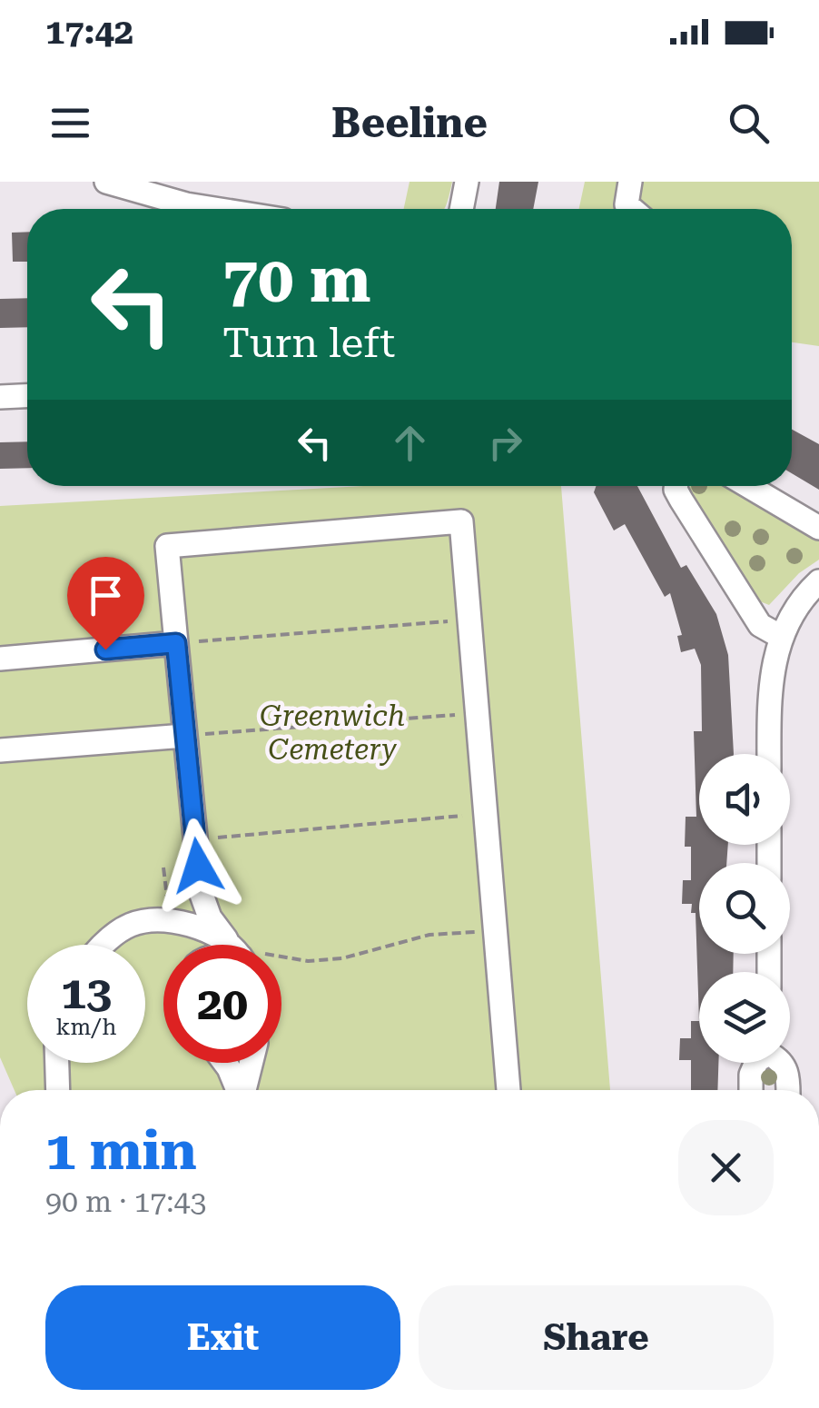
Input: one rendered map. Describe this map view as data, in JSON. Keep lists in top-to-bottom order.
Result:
{
  "parks": ["Greenwich Cemetery"],
  "page": {
    "status": "17:42",
    "header": "Beeline",
    "turn": ["70 m", "Turn left"],
    "speed": "13 km/h",
    "limit": "20",
    "heading": ["1 min", "90 m · 17:43"],
    "buttons": ["Exit", "Share"]
  }
}
